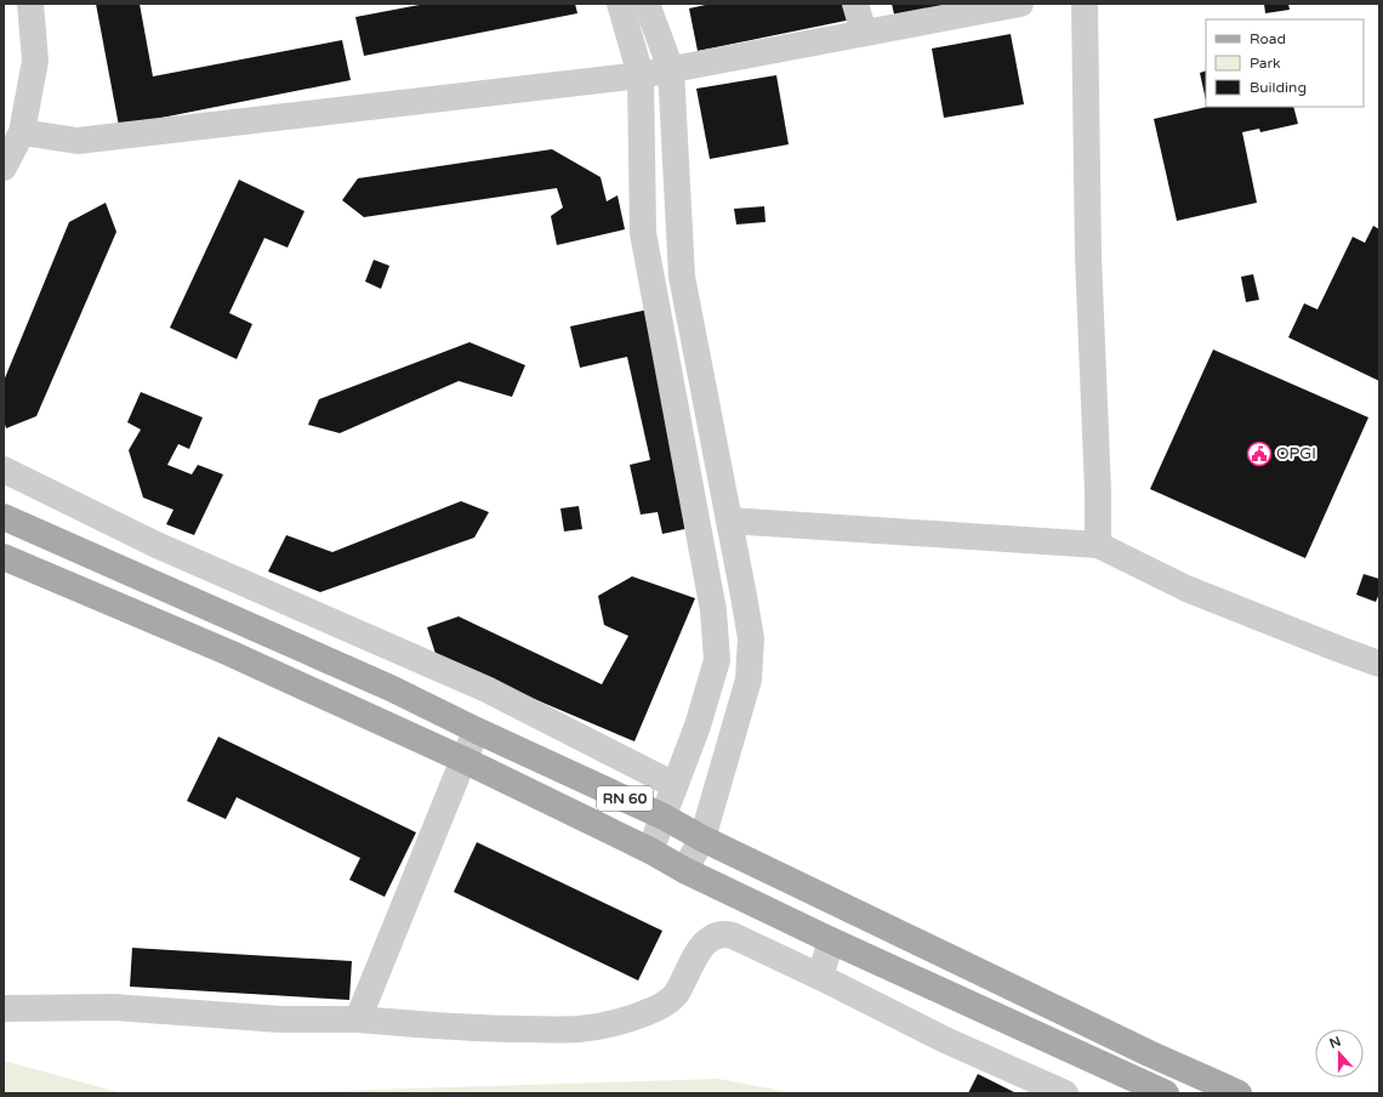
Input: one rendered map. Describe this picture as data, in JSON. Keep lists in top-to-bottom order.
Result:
{
  "streets": {
    "main road": ["RN 60"]
  },
  "places": {
    "public building": ["OPGI"]
  },
  "legend": ["Road", "Park", "Building"],
  "north": "top"
}
